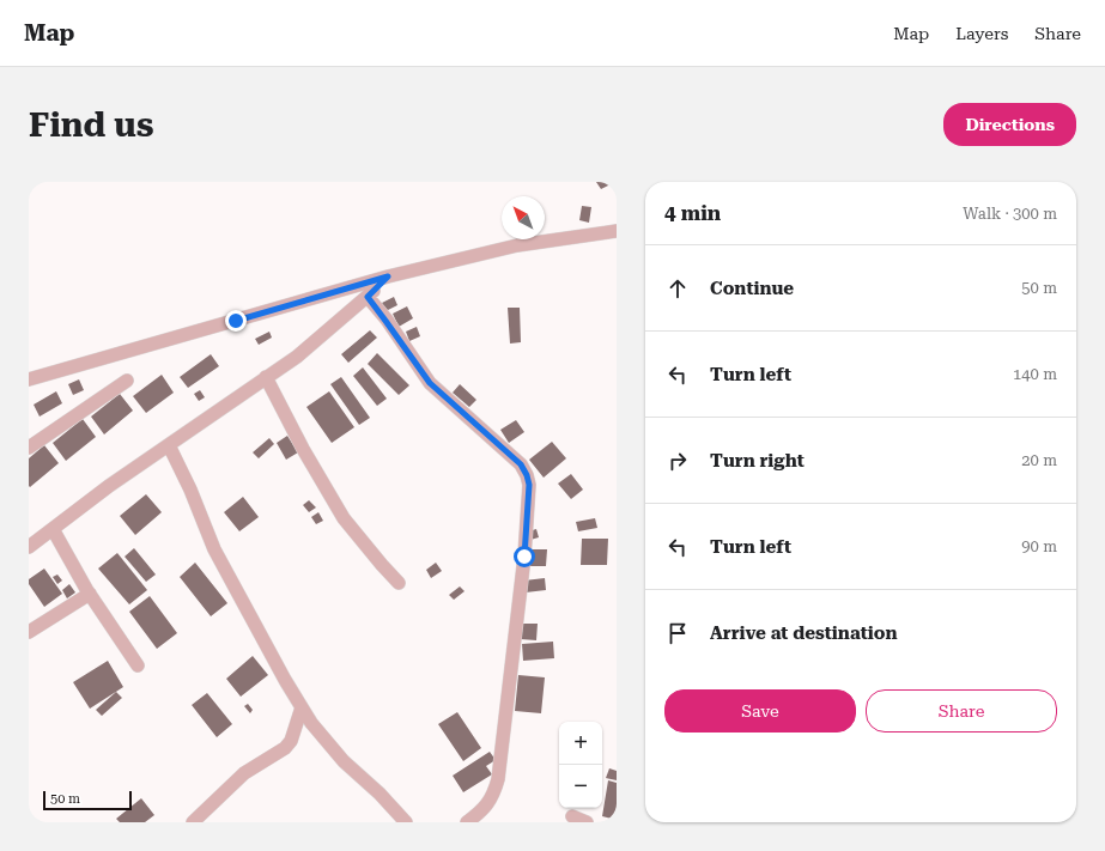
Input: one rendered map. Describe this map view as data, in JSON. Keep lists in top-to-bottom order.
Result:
{
  "scale_bar": "50 m",
  "north": "top left",
  "page": {
    "header": "Map",
    "nav": ["Map", "Layers", "Share"],
    "buttons": [
      "Directions",
      ["Save", "Share"]
    ],
    "title": "Find us",
    "heading": ["4 min", "Walk · 300 m"],
    "list": [
      ["Continue", "50 m"],
      ["Turn left", "140 m"],
      ["Turn right", "20 m"],
      ["Turn left", "90 m"],
      "Arrive at destination"
    ],
    "map_buttons": ["+", "−"],
    "scale": "50 m"
  }
}
